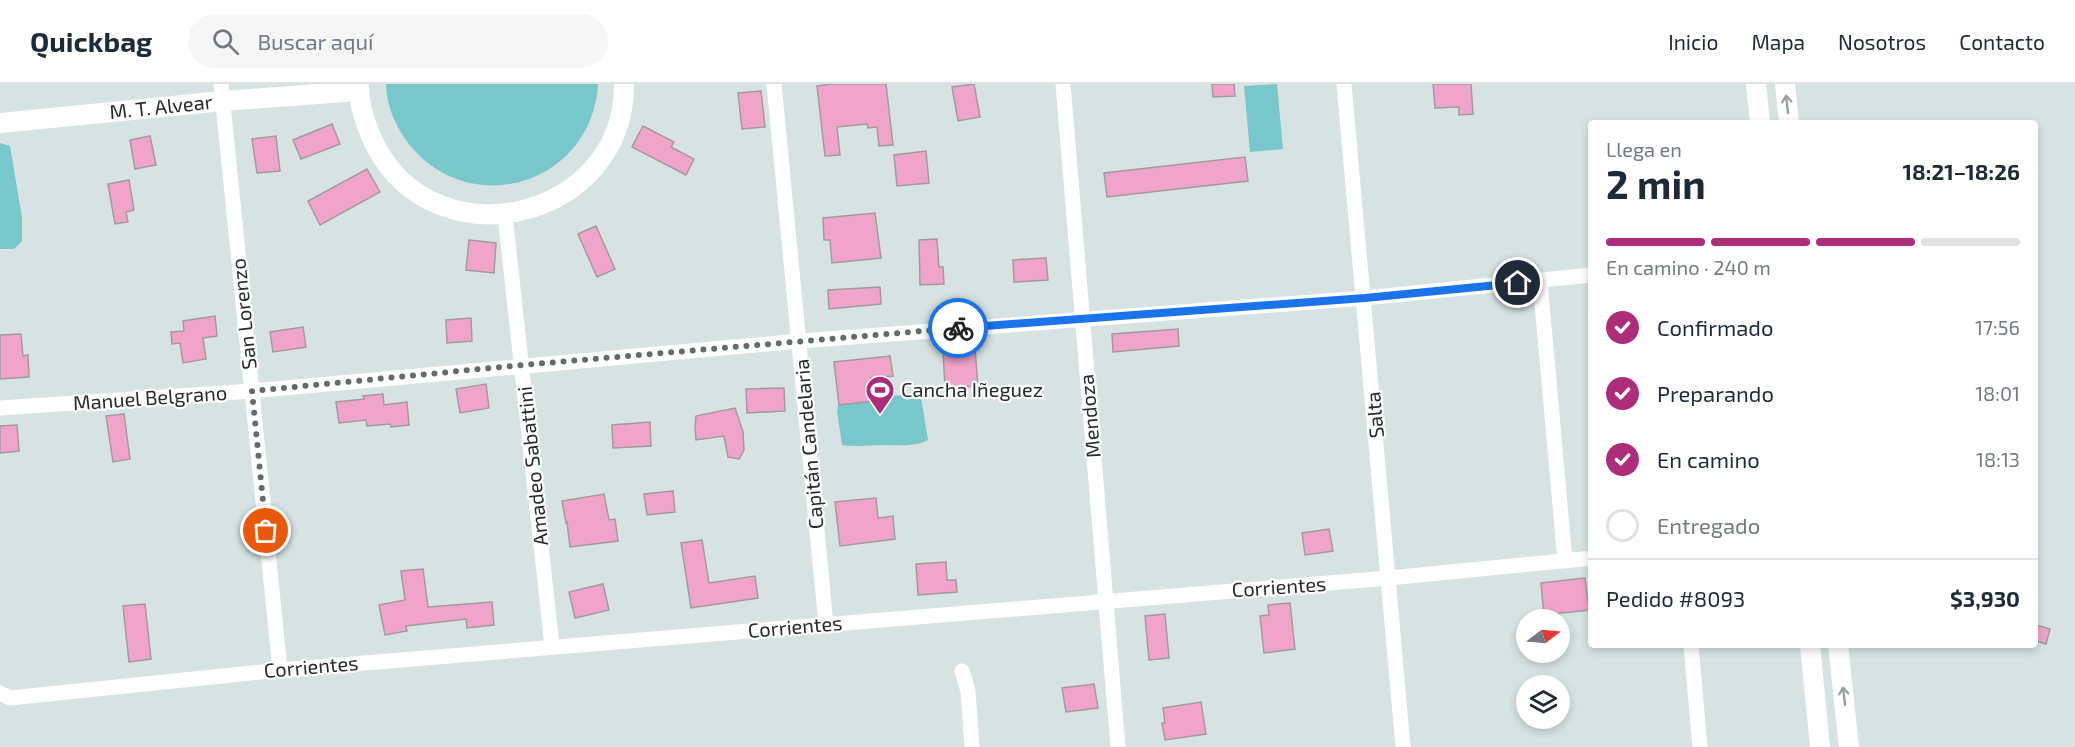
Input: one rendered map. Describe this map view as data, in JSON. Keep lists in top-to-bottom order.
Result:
{
  "streets": {
    "street": [
      "M. T. Alvear",
      "San Lorenzo",
      "Manuel Belgrano",
      "Salta",
      "Mendoza",
      "Capitán Candelaria",
      "Amadeo Sabattini",
      "Corrientes"
    ]
  },
  "crossings": [
    ["M. T. Alvear", "San Lorenzo"],
    ["San Lorenzo", "Manuel Belgrano"],
    ["San Lorenzo", "Corrientes"],
    ["Manuel Belgrano", "Salta"],
    ["Manuel Belgrano", "Mendoza"],
    ["Manuel Belgrano", "Capitán Candelaria"],
    ["Manuel Belgrano", "Amadeo Sabattini"],
    ["Salta", "Corrientes"],
    ["Mendoza", "Corrientes"],
    ["Capitán Candelaria", "Corrientes"],
    ["Amadeo Sabattini", "Corrientes"]
  ],
  "places": {
    "sports": ["Cancha Iñeguez"]
  },
  "north": "right",
  "page": {
    "header": "Quickbag",
    "search": "Buscar aquí",
    "nav": [
      "Inicio",
      "Mapa",
      "Nosotros",
      "Contacto"
    ],
    "heading": ["2 min", "Llega en", "18:21–18:26"],
    "panel": ["Pedido #8093", "$3,930"],
    "bar": "En camino · 240 m",
    "list": [
      ["Confirmado", "17:56"],
      ["Preparando", "18:01"],
      ["En camino", "18:13"],
      "Entregado"
    ]
  }
}
